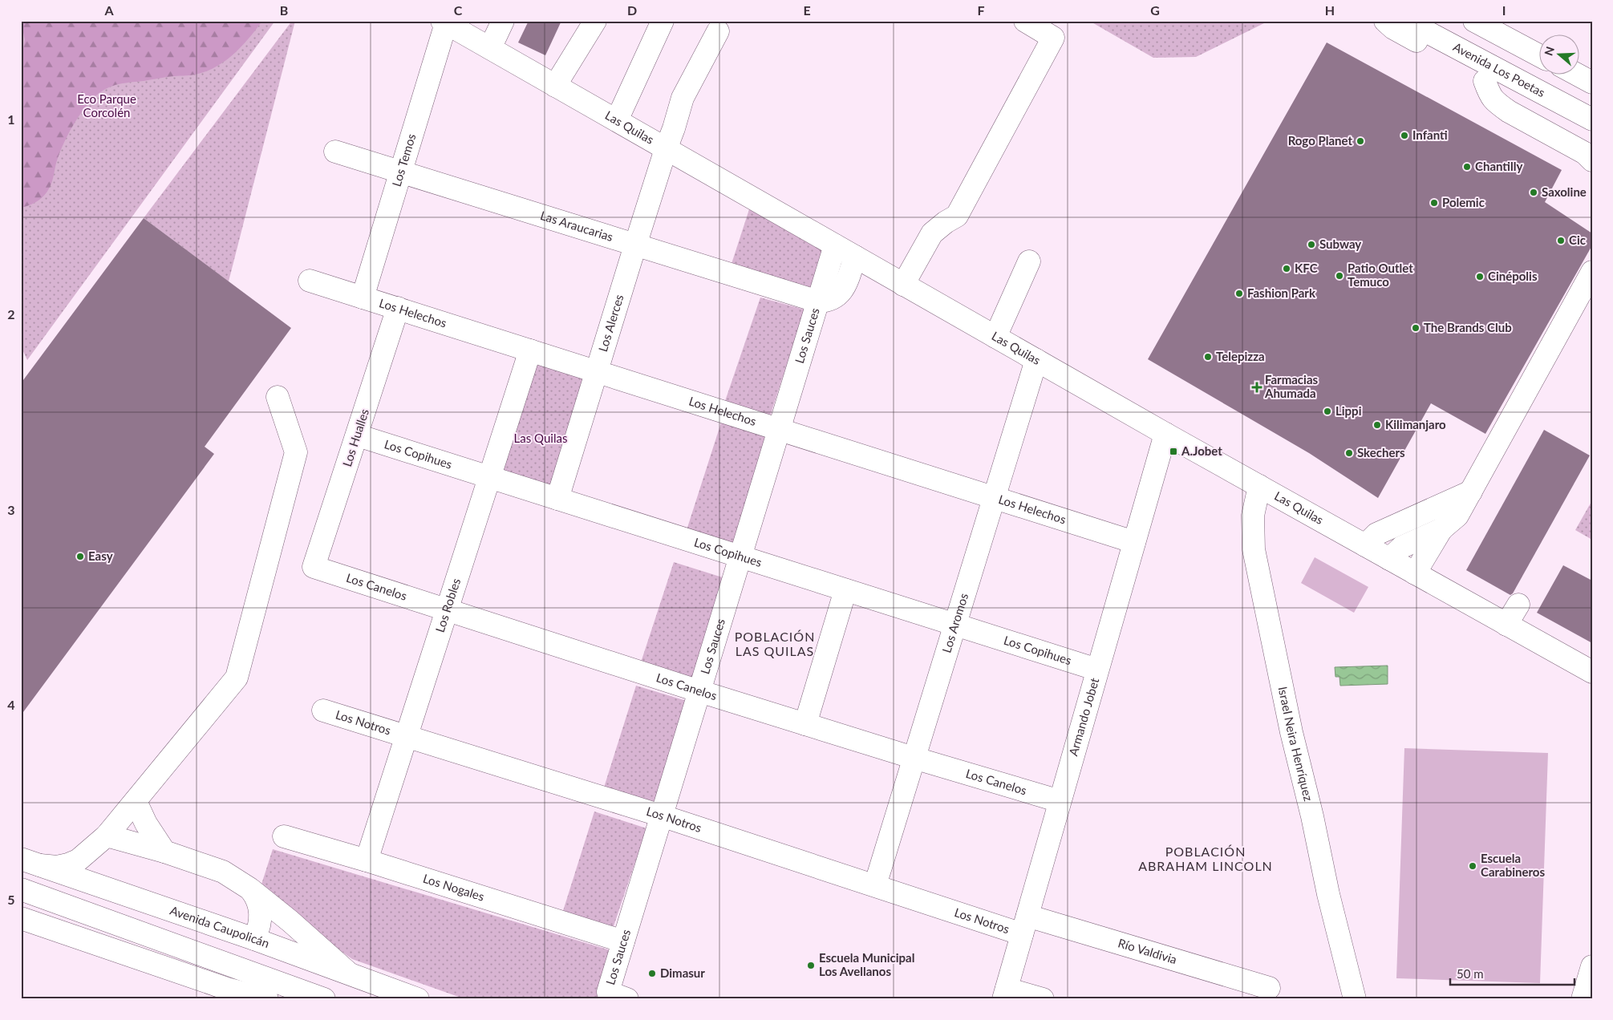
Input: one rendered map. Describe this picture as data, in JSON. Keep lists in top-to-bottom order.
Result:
{
  "streets": {
    "street": [
      "Avenida Los Poetas",
      "Las Quilas",
      "Los Temos",
      "Las Araucarias",
      "Los Helechos",
      "Los Alerces",
      "Los Sauces",
      "Los Hualles",
      "Los Copihues",
      "Los Canelos",
      "Los Robles",
      "Los Aromos",
      "Armando Jobet",
      "Los Notros",
      "Israel Neira Henríquez",
      "Los Nogales",
      "Avenida Caupolicán",
      "Río Valdivia"
    ]
  },
  "crossings": [
    ["Las Quilas", "Los Temos"],
    ["Las Quilas", "Los Alerces"],
    ["Las Quilas", "Los Sauces"],
    ["Las Quilas", "Los Aromos"],
    ["Las Quilas", "Armando Jobet"],
    ["Las Quilas", "Israel Neira Henríquez"],
    ["Los Temos", "Las Araucarias"],
    ["Los Temos", "Los Helechos"],
    ["Las Araucarias", "Los Alerces"],
    ["Las Araucarias", "Los Sauces"],
    ["Los Helechos", "Los Alerces"],
    ["Los Helechos", "Los Sauces"],
    ["Los Helechos", "Los Hualles"],
    ["Los Helechos", "Los Robles"],
    ["Los Helechos", "Los Aromos"],
    ["Los Helechos", "Armando Jobet"],
    ["Los Alerces", "Los Copihues"],
    ["Los Sauces", "Los Copihues"],
    ["Los Sauces", "Los Canelos"],
    ["Los Sauces", "Los Notros"],
    ["Los Sauces", "Los Nogales"],
    ["Los Hualles", "Los Copihues"],
    ["Los Hualles", "Los Canelos"],
    ["Los Copihues", "Los Robles"],
    ["Los Copihues", "Los Aromos"],
    ["Los Copihues", "Armando Jobet"],
    ["Los Canelos", "Los Robles"],
    ["Los Canelos", "Los Aromos"],
    ["Los Canelos", "Armando Jobet"],
    ["Los Robles", "Los Notros"],
    ["Los Robles", "Los Nogales"],
    ["Los Aromos", "Los Notros"],
    ["Armando Jobet", "Los Notros"],
    ["Armando Jobet", "Río Valdivia"],
    ["Los Notros", "Río Valdivia"]
  ],
  "districts": ["POBLACIÓN LAS QUILAS", "POBLACIÓN ABRAHAM LINCOLN"],
  "parks": ["Eco Parque Corcolén", "Las Quilas"],
  "places": {
    "other": [
      "Infanti",
      "Rogo Planet",
      "Chantilly",
      "Saxoline",
      "Polemic",
      "Cic",
      "Subway",
      "KFC",
      "Patio Outlet Temuco",
      "Cinépolis",
      "Fashion Park",
      "The Brands Club",
      "Telepizza",
      "Lippi",
      "Kilimanjaro",
      "Skechers",
      "Easy",
      "Escuela Carabineros",
      "Escuela Municipal Los Avellanos",
      "Dimasur"
    ],
    "health": ["Farmacias Ahumada"],
    "transit": ["A.Jobet"]
  },
  "scale_bar": "50 m",
  "north": "left",
  "grid": {
    "columns": [
      "A",
      "B",
      "C",
      "D",
      "E",
      "F",
      "G",
      "H",
      "I"
    ],
    "rows": [
      "1",
      "2",
      "3",
      "4",
      "5"
    ]
  }
}
